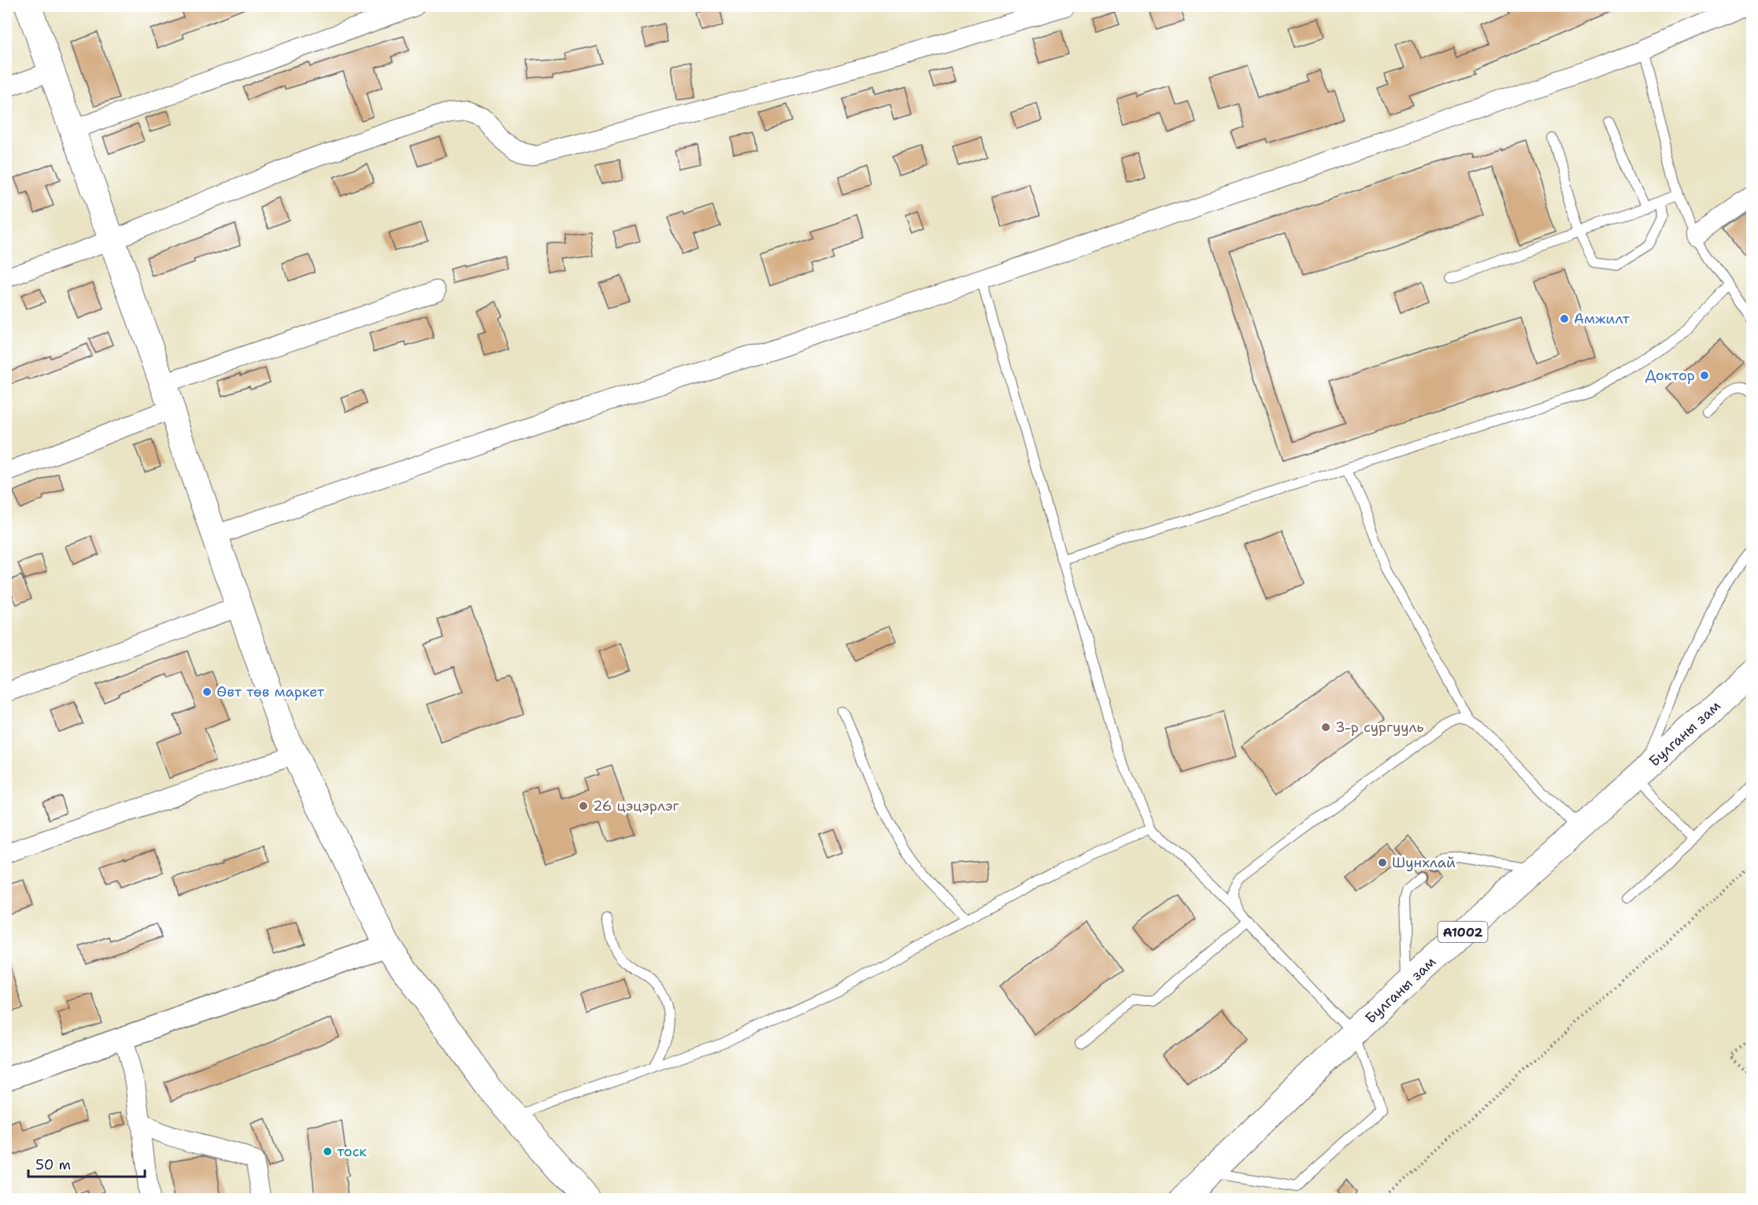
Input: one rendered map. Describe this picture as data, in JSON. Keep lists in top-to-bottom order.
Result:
{
  "streets": {
    "main road": ["Булганы зам", "A1002"]
  },
  "places": [
    "Амжилт",
    "Доктор",
    "Өвт төв маркет",
    "3-р сургууль",
    "26 цэцэрлэг",
    "Шунхлай",
    "тоск"
  ],
  "scale_bar": "50 m"
}
